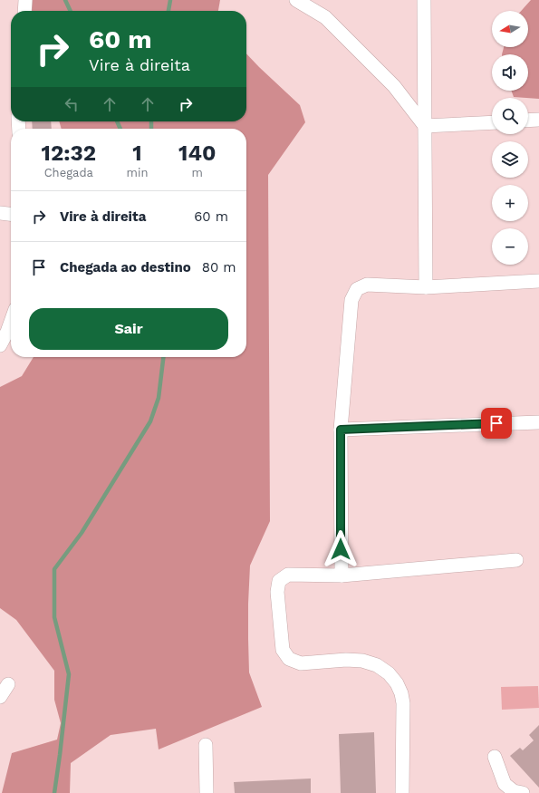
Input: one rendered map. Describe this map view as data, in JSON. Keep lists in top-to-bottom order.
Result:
{
  "north": "left",
  "page": {
    "map_buttons": ["+", "−"],
    "turn": ["60 m", "Vire à direita"],
    "eta": [
      "12:32",
      "Chegada",
      "1",
      "min",
      "140",
      "m"
    ],
    "list": [
      {
        "name": "Vire à direita",
        "value": "60 m"
      },
      {
        "name": "Chegada ao destino",
        "value": "80 m"
      }
    ],
    "buttons": "Sair"
  }
}
